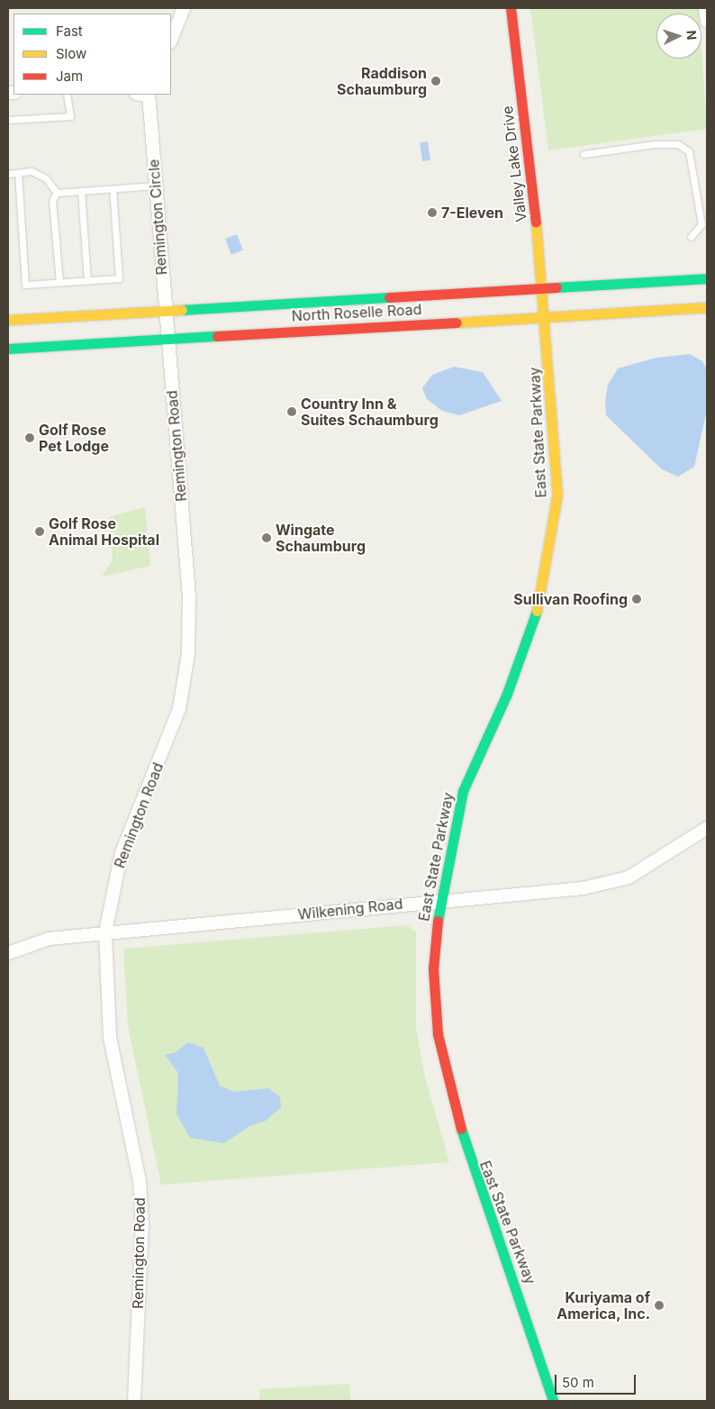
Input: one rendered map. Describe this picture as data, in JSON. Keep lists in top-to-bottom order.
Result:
{
  "streets": {
    "street": [
      "Valley Lake Drive",
      "Remington Circle",
      "North Roselle Road",
      "East State Parkway",
      "Remington Road",
      "Wilkening Road"
    ]
  },
  "crossings": [
    ["Valley Lake Drive", "North Roselle Road"],
    ["Valley Lake Drive", "East State Parkway"],
    ["Remington Circle", "North Roselle Road"],
    ["Remington Circle", "Remington Road"],
    ["North Roselle Road", "East State Parkway"],
    ["North Roselle Road", "Remington Road"],
    ["East State Parkway", "Wilkening Road"],
    ["Remington Road", "Wilkening Road"]
  ],
  "places": [
    "Raddison Schaumburg",
    "7-Eleven",
    "Country Inn & Suites Schaumburg",
    "Golf Rose Pet Lodge",
    "Golf Rose Animal Hospital",
    "Wingate Schaumburg",
    "Sullivan Roofing",
    "Kuriyama of America, Inc."
  ],
  "legend": ["Fast", "Slow", "Jam"],
  "scale_bar": "50 m",
  "north": "right"
}
